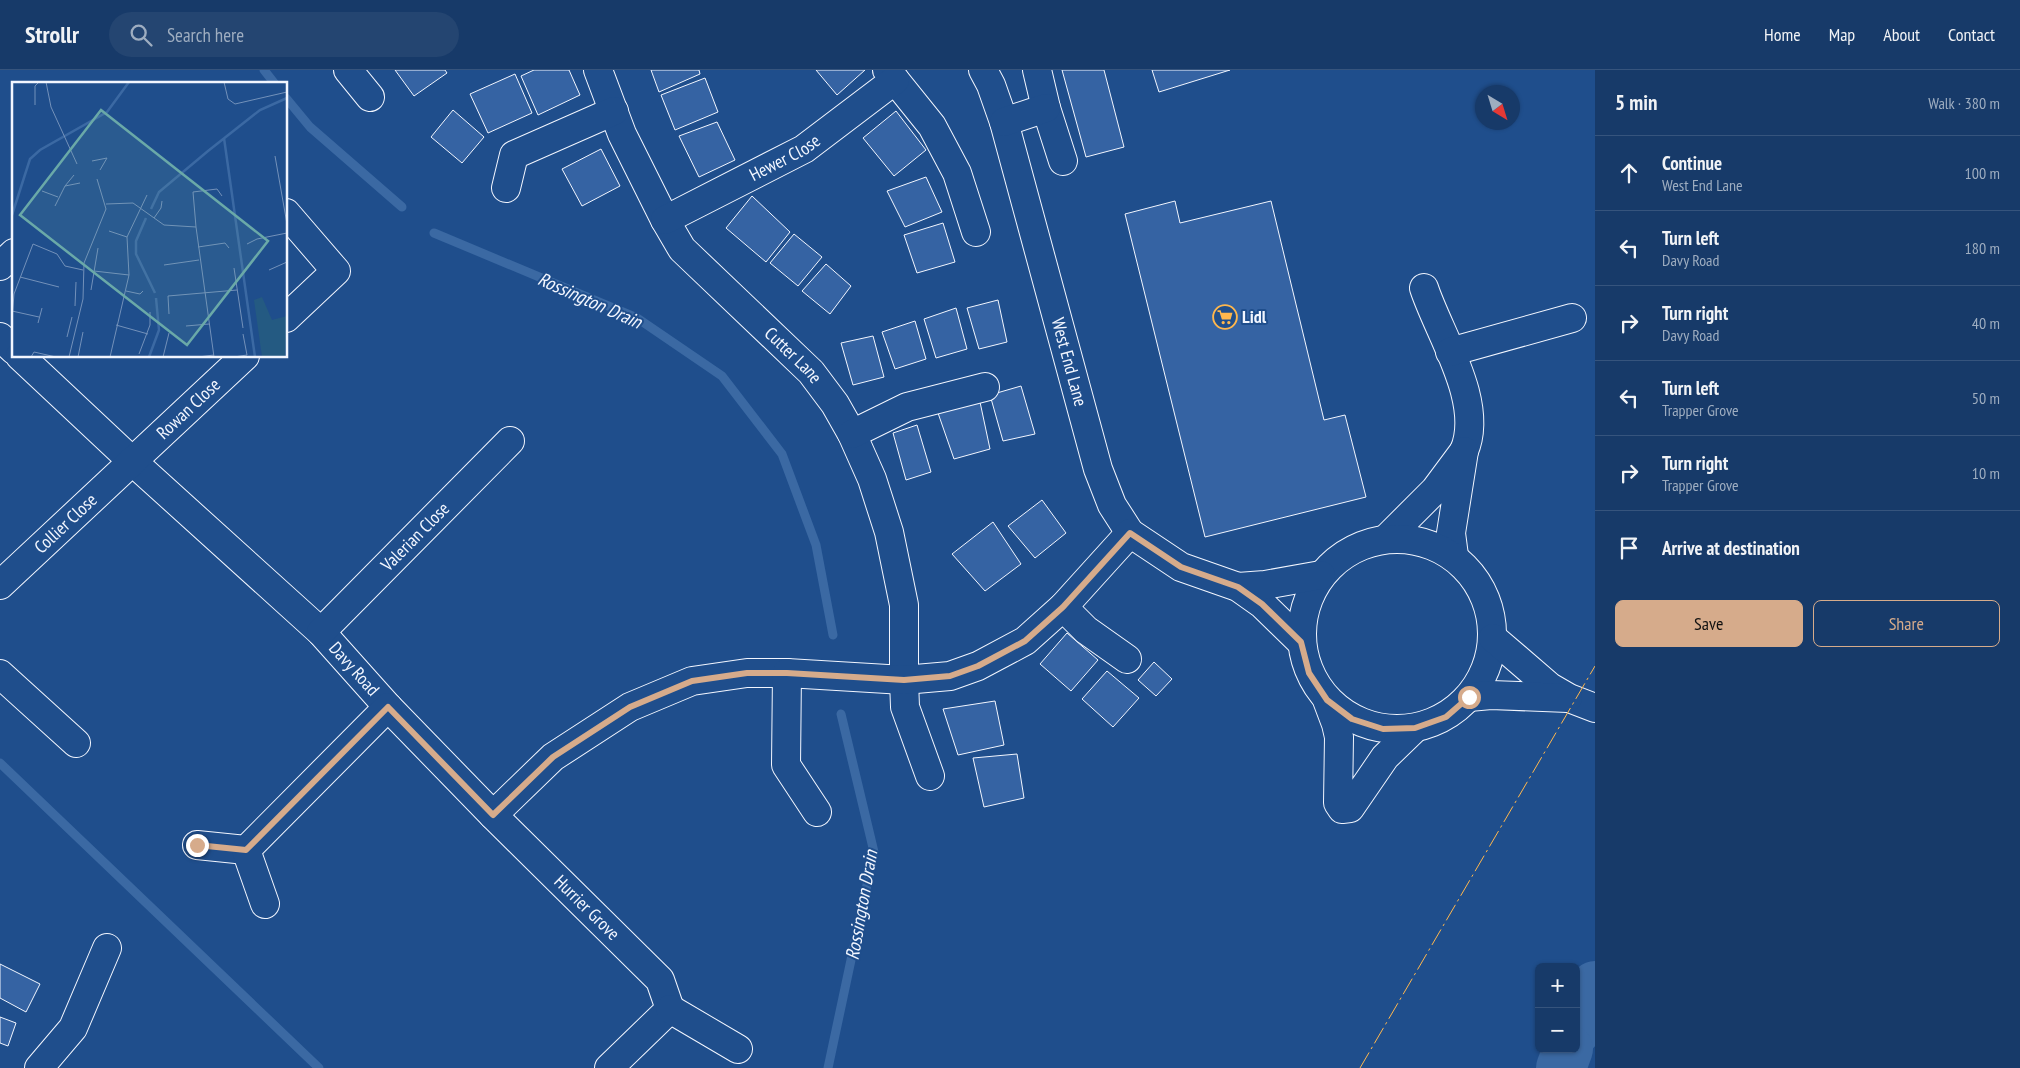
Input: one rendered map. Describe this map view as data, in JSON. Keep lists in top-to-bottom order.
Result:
{
  "streets": {
    "street": [
      "Hewer Close",
      "Cutter Lane",
      "West End Lane",
      "Rowan Close",
      "Collier Close",
      "Valerian Close",
      "Davy Road",
      "Hurrier Grove"
    ]
  },
  "crossings": [
    ["Hewer Close", "Cutter Lane"],
    ["Rowan Close", "Collier Close"],
    ["Rowan Close", "Davy Road"],
    ["Collier Close", "Davy Road"],
    ["Valerian Close", "Davy Road"],
    ["Davy Road", "Hurrier Grove"]
  ],
  "water": ["Rossington Drain"],
  "places": {
    "supermarket": ["Lidl"]
  },
  "north": "bottom right",
  "page": {
    "header": "Strollr",
    "search": "Search here",
    "nav": [
      "Home",
      "Map",
      "About",
      "Contact"
    ],
    "heading": ["5 min", "Walk · 380 m"],
    "list": [
      ["Continue", "West End Lane", "100 m"],
      ["Turn left", "Davy Road", "180 m"],
      ["Turn right", "Davy Road", "40 m"],
      ["Turn left", "Trapper Grove", "50 m"],
      ["Turn right", "Trapper Grove", "10 m"],
      "Arrive at destination"
    ],
    "buttons": ["Save", "Share"],
    "map_buttons": ["+", "−"]
  }
}
